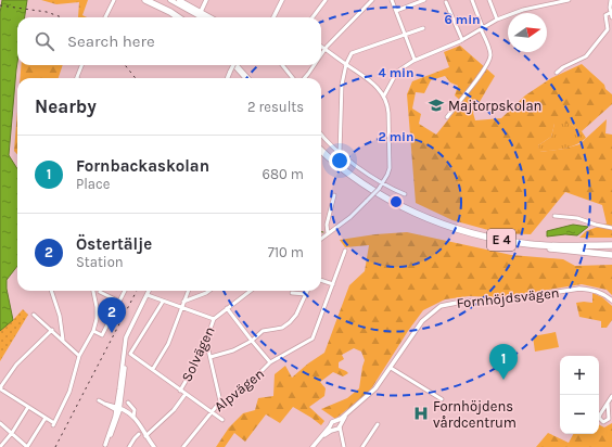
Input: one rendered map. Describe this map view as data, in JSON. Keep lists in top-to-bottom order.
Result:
{
  "streets": {
    "highway": ["E 4"],
    "street": ["Fornhöjdsvägen", "Solvägen", "Alpvägen"]
  },
  "places": {
    "school or university": ["Majtorpskolan"],
    "hospital": ["Fornhöjdens vårdcentrum"]
  },
  "north": "right",
  "page": {
    "search": "Search here",
    "heading": ["Nearby", "2 results"],
    "list": [
      {
        "mark": "1",
        "name": "Fornbackaskolan",
        "note": "Place",
        "value": "680 m"
      },
      {
        "mark": "2",
        "name": "Östertälje",
        "note": "Station",
        "value": "710 m"
      }
    ],
    "pins": ["2", "1"],
    "map_buttons": ["+", "−"]
  },
  "rings": ["6 min", "4 min", "2 min"]
}
